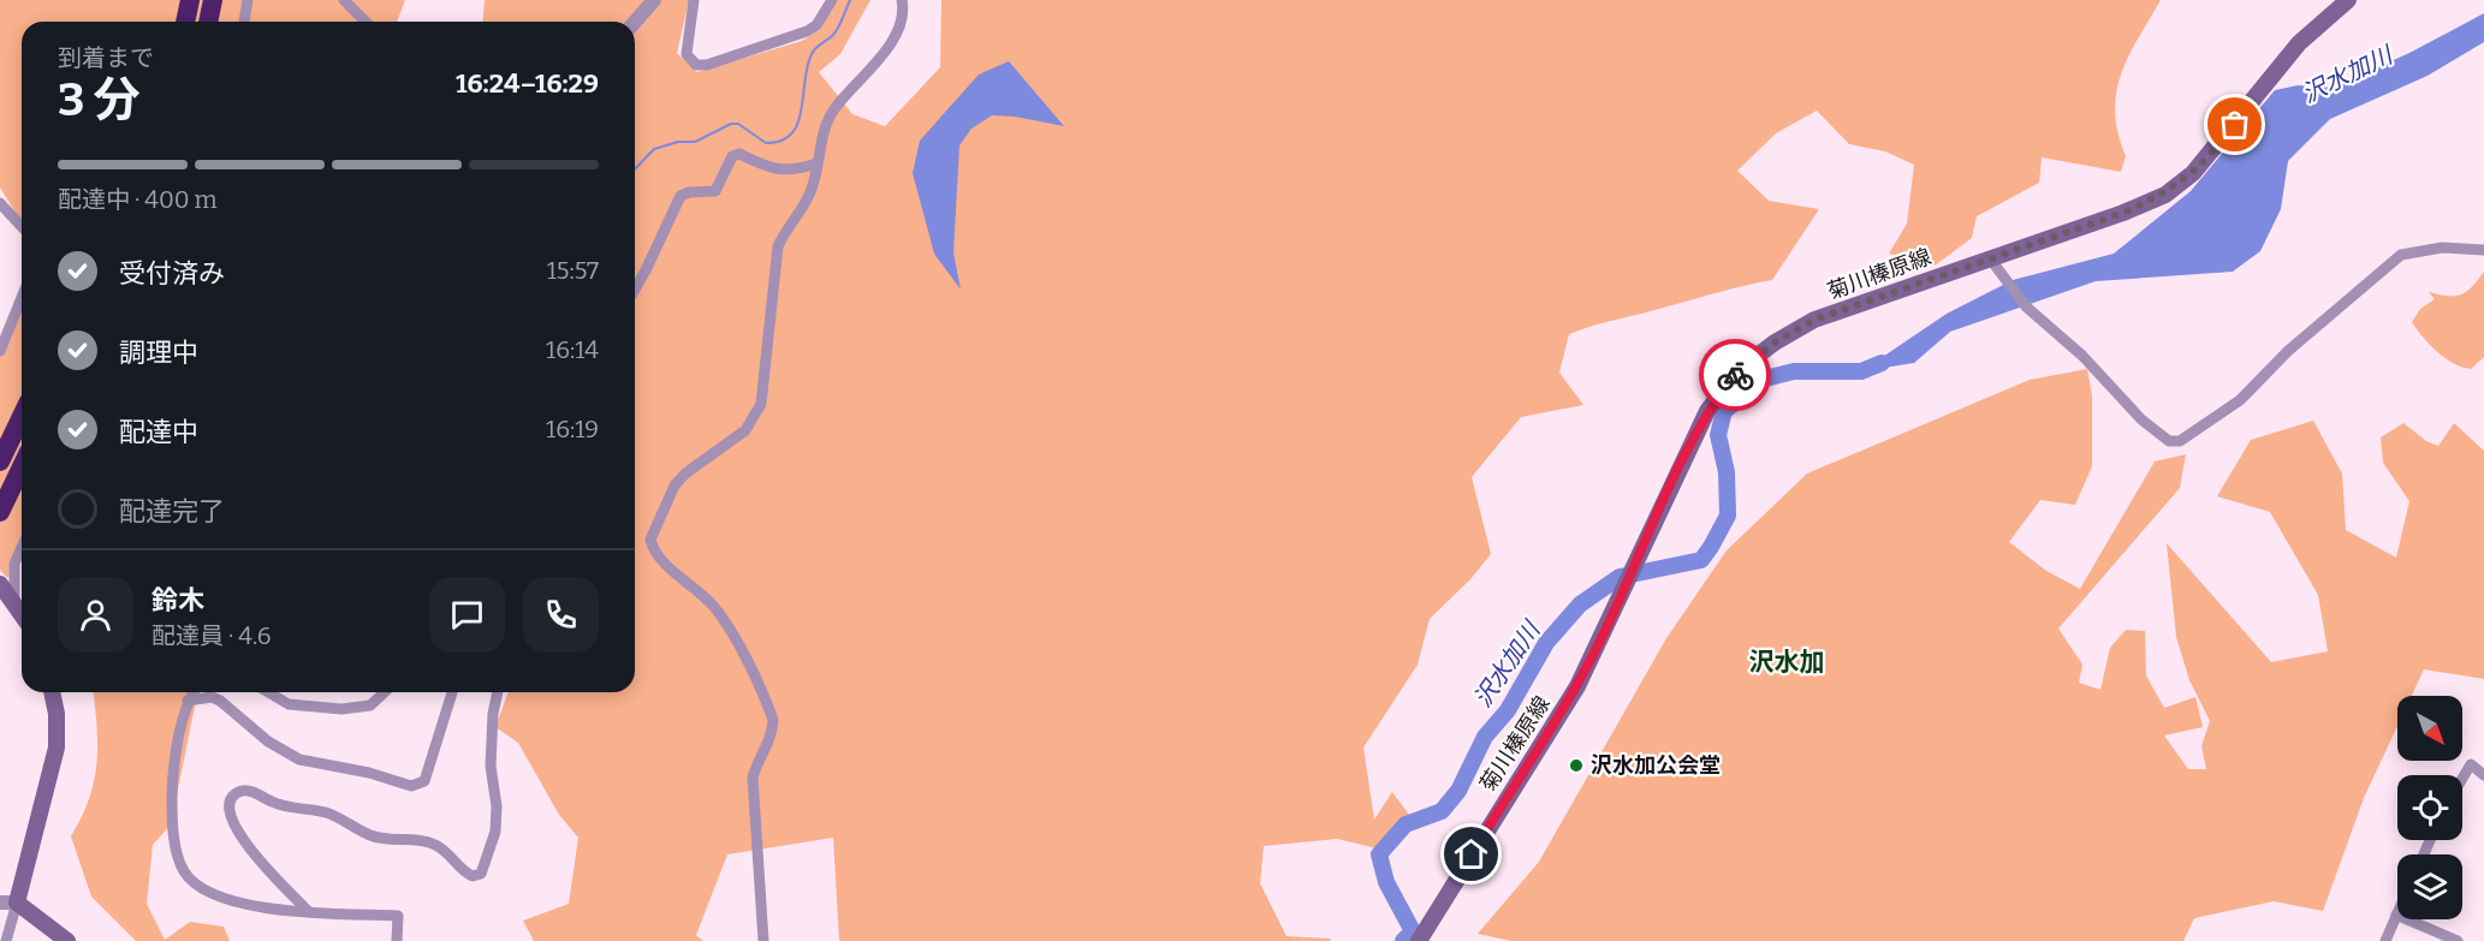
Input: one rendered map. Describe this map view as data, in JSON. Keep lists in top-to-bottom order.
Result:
{
  "streets": {
    "main road": ["菊川榛原線"]
  },
  "districts": ["沢水加"],
  "water": ["沢水加川"],
  "places": ["沢水加公会堂"],
  "north": "bottom right",
  "page": {
    "heading": ["3 分", "到着まで", "16:24–16:29"],
    "panel": ["鈴木", "配達員 · 4.6"],
    "bar": "配達中 · 400 m",
    "list": [
      ["受付済み", "15:57"],
      ["調理中", "16:14"],
      ["配達中", "16:19"],
      "配達完了"
    ]
  }
}
